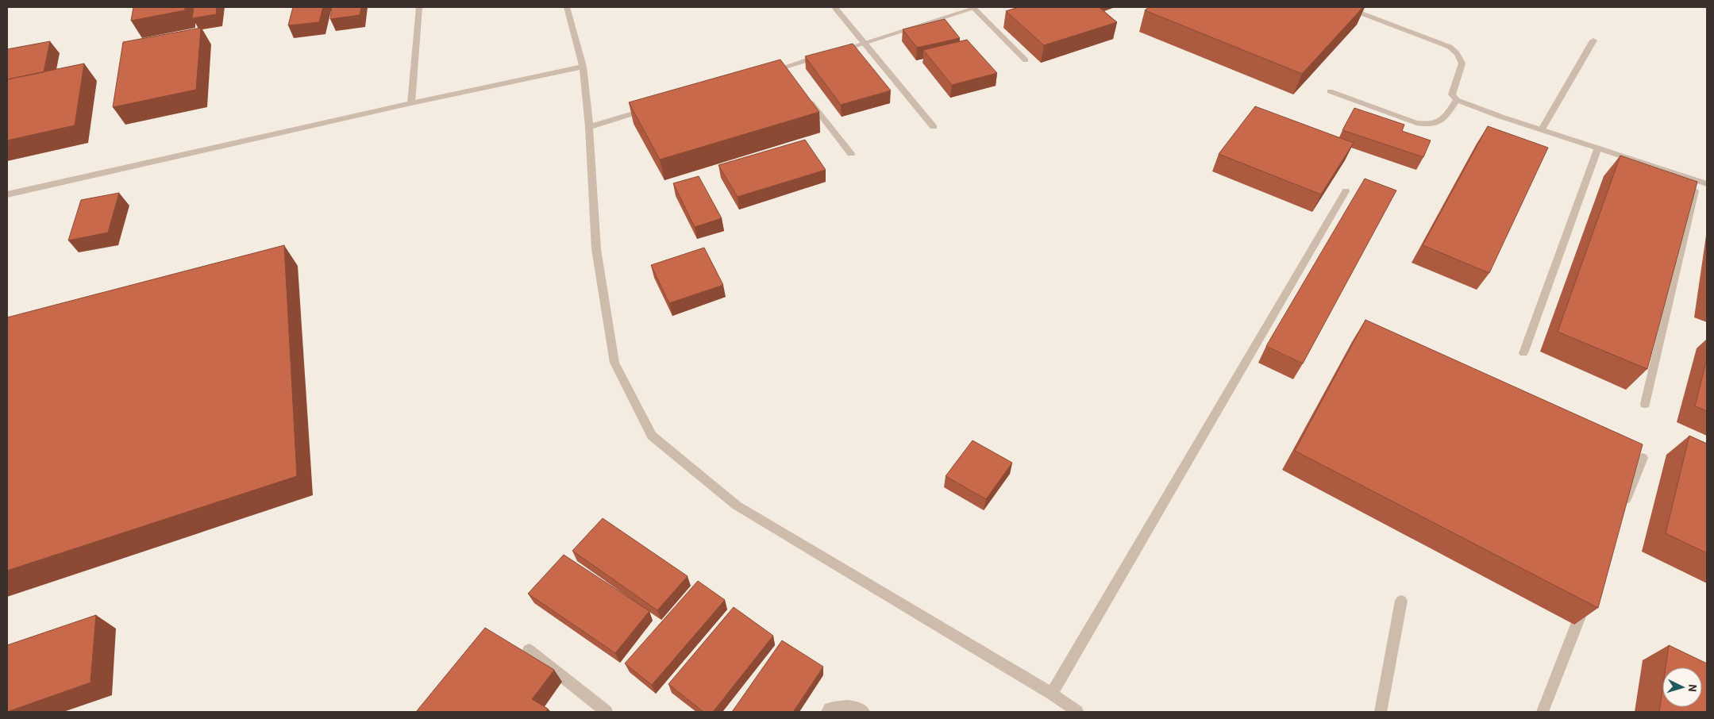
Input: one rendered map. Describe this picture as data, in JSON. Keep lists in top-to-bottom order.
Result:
{
  "north": "right"
}
